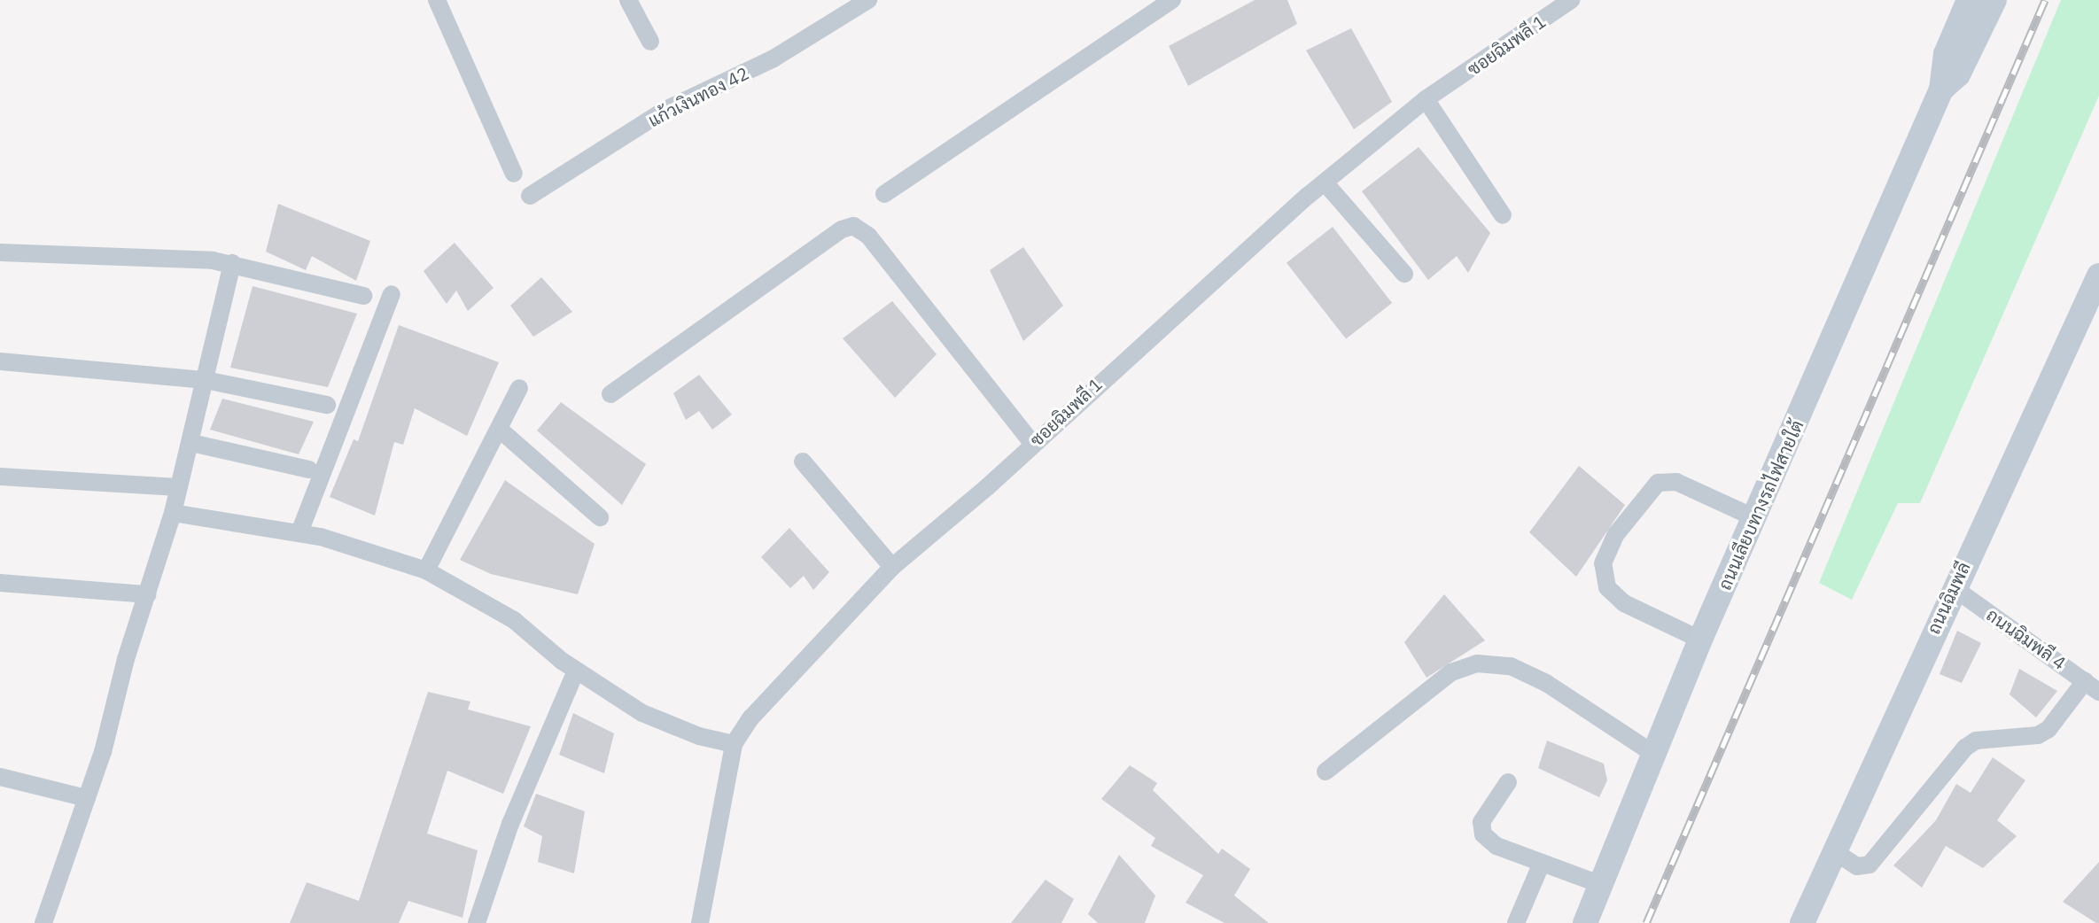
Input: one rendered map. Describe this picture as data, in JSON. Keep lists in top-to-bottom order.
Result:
{
  "streets": {
    "main road": ["ถนนเลียบทางรถไฟสายใต้", "ถนนฉิมพลี"],
    "street": ["ซอยฉิมพลี 1", "แก้วเงินทอง 42", "ถนนฉิมพลี 4"]
  },
  "crossings": [
    ["ถนนฉิมพลี", "ถนนฉิมพลี 4"]
  ]
}
